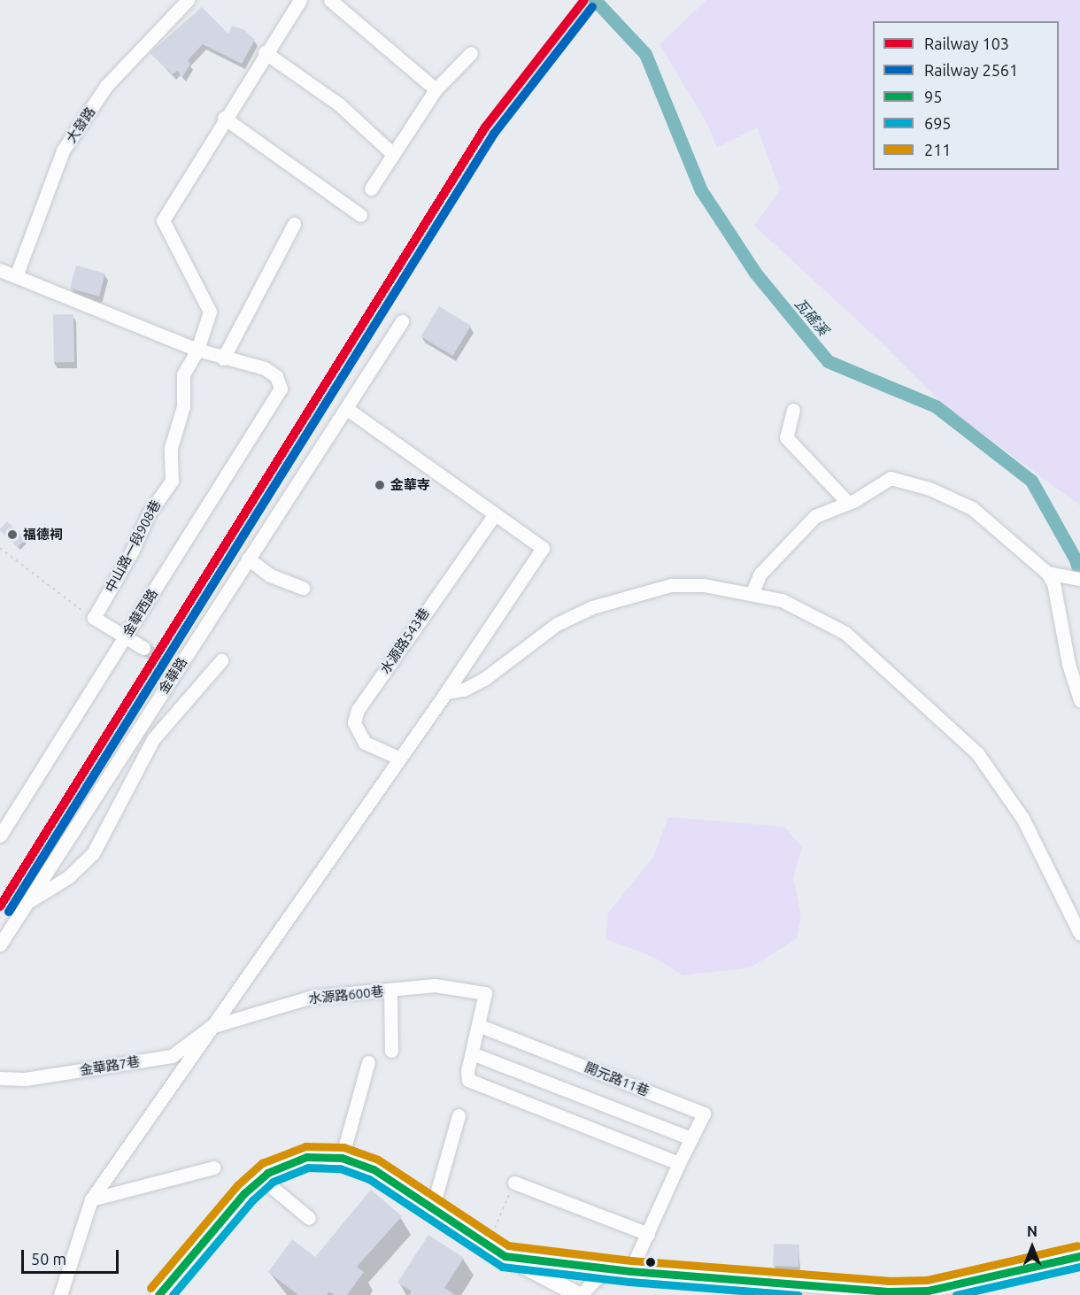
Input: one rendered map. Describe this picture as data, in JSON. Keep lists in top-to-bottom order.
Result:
{
  "streets": {
    "street": [
      "大發路",
      "中山路一段908巷",
      "金華西路",
      "水源路543巷",
      "金華路",
      "水源路600巷",
      "金華路7巷",
      "開元路11巷"
    ]
  },
  "crossings": [
    ["水源路600巷", "金華路7巷"],
    ["水源路600巷", "開元路11巷"]
  ],
  "water": ["瓦磘溪"],
  "places": ["金華寺", "福德祠"],
  "lines": [
    "rail line 103",
    "rail line 2561",
    "transit line 211",
    "transit line 95",
    "transit line 695"
  ],
  "legend": [
    "Railway 103",
    "Railway 2561",
    "95",
    "695",
    "211"
  ],
  "scale_bar": "50 m",
  "north": "top"
}
